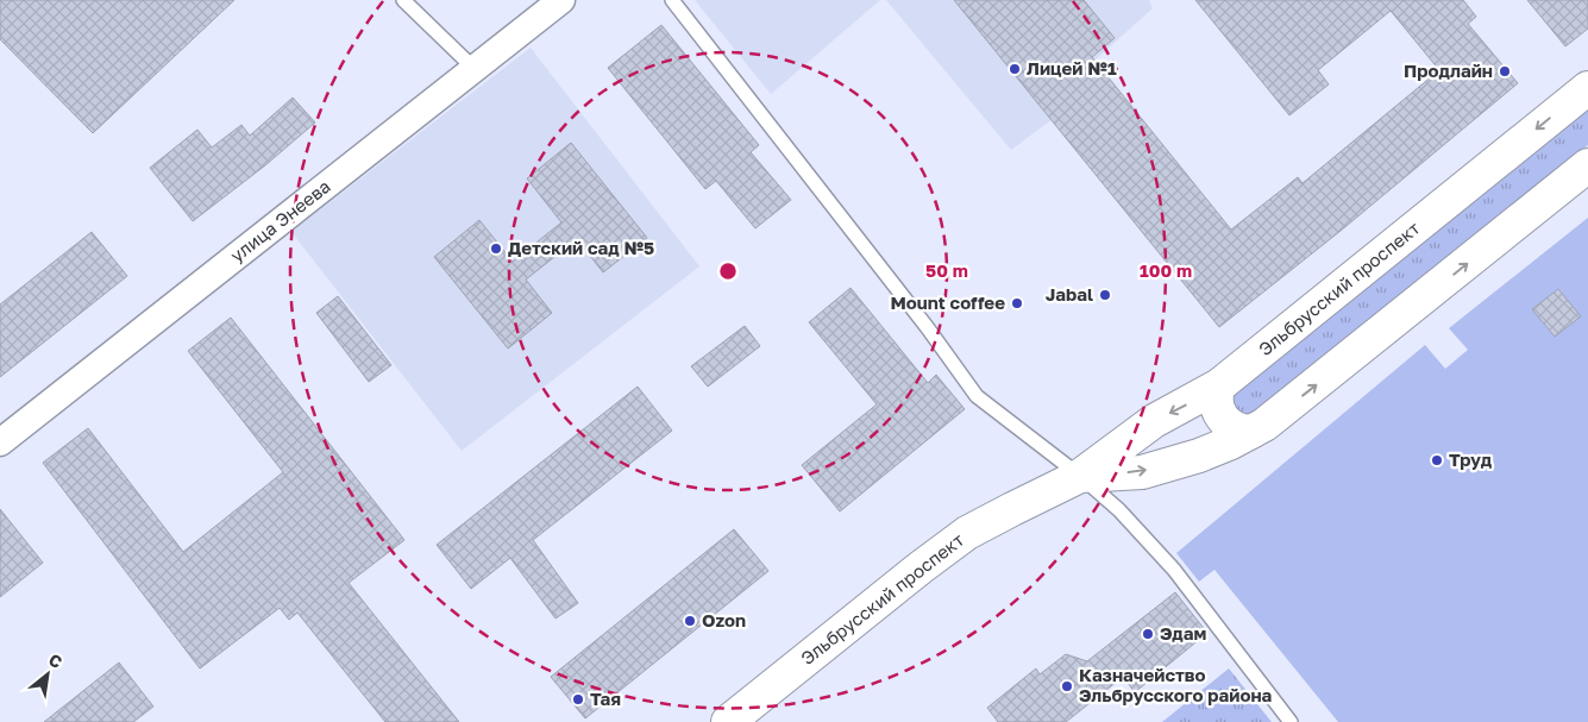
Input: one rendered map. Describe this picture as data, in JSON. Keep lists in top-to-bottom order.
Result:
{
  "streets": {
    "main road": ["Эльбрусский проспект"],
    "street": ["улица Энеева"]
  },
  "places": [
    "Лицей №1",
    "Продлайн",
    "Детский сад №5",
    "Jabal",
    "Mount coffee",
    "Труд",
    "Ozon",
    "Эдам",
    "Казначейство Эльбрусского района",
    "Тая"
  ],
  "north": "top right",
  "rings": ["50 m", "100 m"]
}
